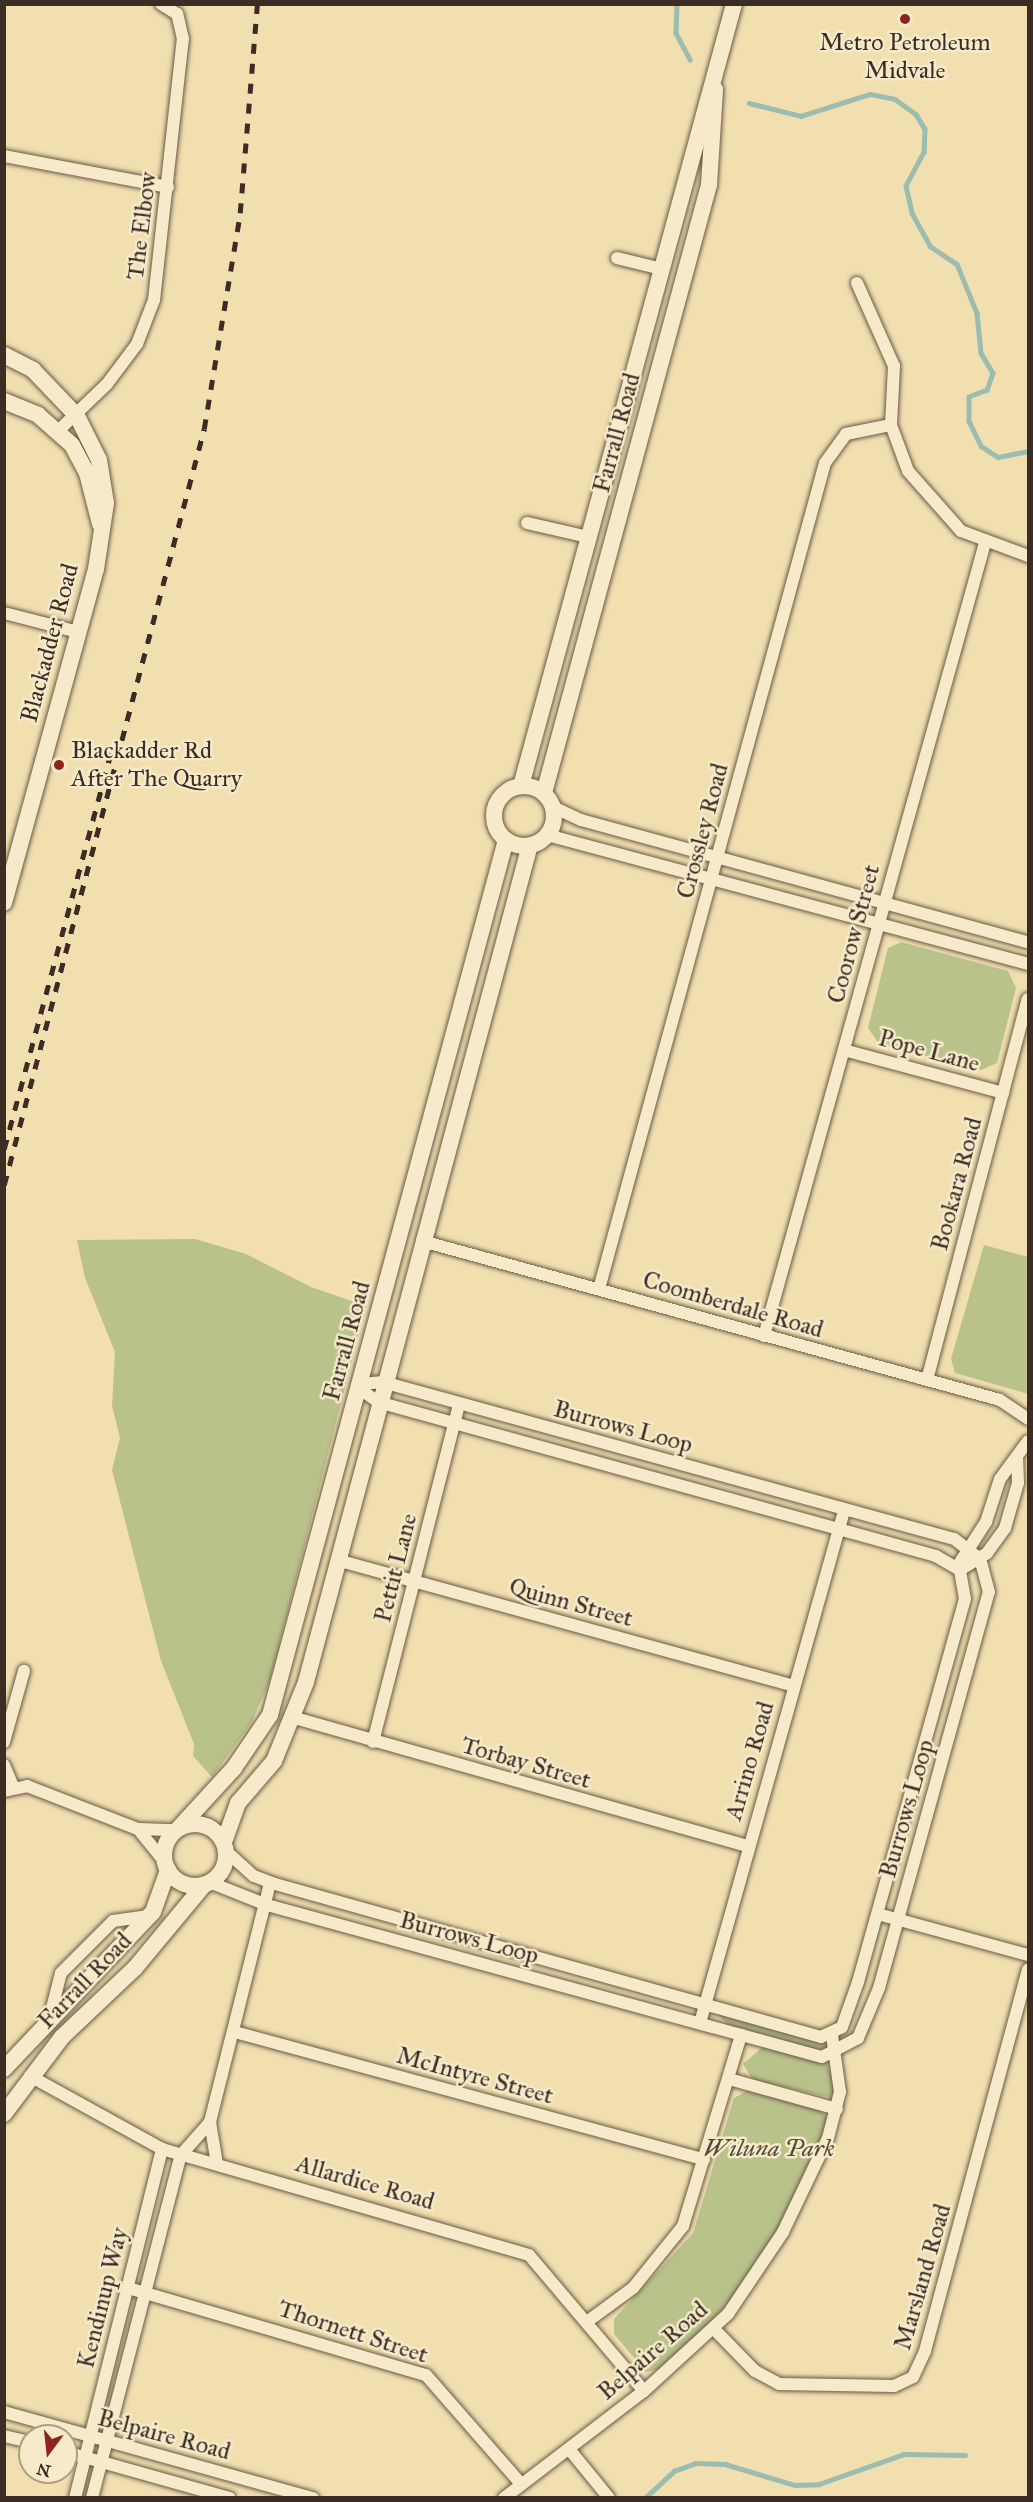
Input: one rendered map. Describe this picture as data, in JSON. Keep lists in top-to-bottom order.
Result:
{
  "streets": {
    "main road": ["Farrall Road", "Blackadder Road"],
    "street": [
      "The Elbow",
      "Crossley Road",
      "Coorow Street",
      "Pope Lane",
      "Bookara Road",
      "Coomberdale Road",
      "Burrows Loop",
      "Pettit Lane",
      "Quinn Street",
      "Arrino Road",
      "Torbay Street",
      "McIntyre Street",
      "Allardice Road",
      "Marsland Road",
      "Kendinup Way",
      "Thornett Street",
      "Belpaire Road"
    ]
  },
  "crossings": [
    ["The Elbow", "Blackadder Road"],
    ["Farrall Road", "Coomberdale Road"],
    ["Farrall Road", "Burrows Loop"],
    ["Farrall Road", "Quinn Street"],
    ["Farrall Road", "Torbay Street"],
    ["Farrall Road", "Allardice Road"],
    ["Crossley Road", "Coomberdale Road"],
    ["Coorow Street", "Pope Lane"],
    ["Coorow Street", "Coomberdale Road"],
    ["Pope Lane", "Bookara Road"],
    ["Bookara Road", "Coomberdale Road"],
    ["Burrows Loop", "Pettit Lane"],
    ["Burrows Loop", "Arrino Road"],
    ["Burrows Loop", "Belpaire Road"],
    ["Pettit Lane", "Quinn Street"],
    ["Pettit Lane", "Torbay Street"],
    ["Quinn Street", "Arrino Road"],
    ["Arrino Road", "Torbay Street"],
    ["Allardice Road", "Kendinup Way"],
    ["Allardice Road", "Belpaire Road"],
    ["Marsland Road", "Belpaire Road"],
    ["Kendinup Way", "Thornett Street"],
    ["Kendinup Way", "Belpaire Road"],
    ["Thornett Street", "Belpaire Road"]
  ],
  "parks": ["Wiluna Park"],
  "places": ["Metro Petroleum Midvale", "Blackadder Rd After The Quarry"],
  "north": "bottom"
}
